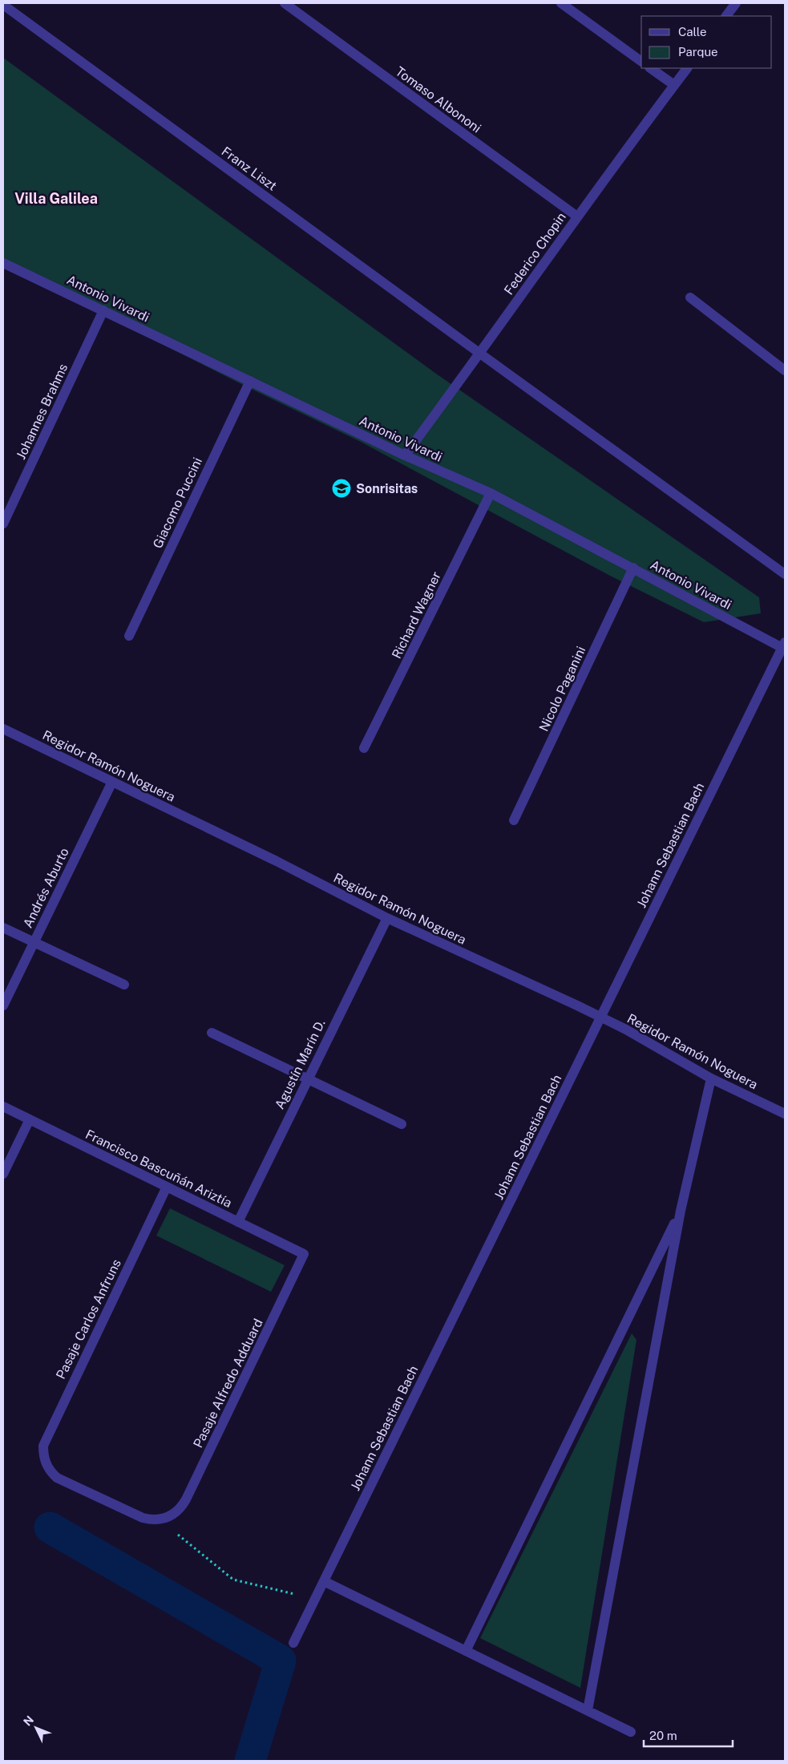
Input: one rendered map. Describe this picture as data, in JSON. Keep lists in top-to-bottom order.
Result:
{
  "streets": {
    "street": [
      "Tomaso Albononi",
      "Franz Liszt",
      "Federico Chopin",
      "Antonio Vivardi",
      "Johannes Brahms",
      "Giacomo Puccini",
      "Richard Wagner",
      "Nicolo Paganini",
      "Regidor Ramón Noguera",
      "Johann Sebastian Bach",
      "Andrés Aburto",
      "Agustín Marín D.",
      "Francisco Bascuñán Ariztía",
      "Pasaje Carlos Anfruns",
      "Pasaje Alfredo Adduard"
    ]
  },
  "crossings": [
    ["Tomaso Albononi", "Federico Chopin"],
    ["Franz Liszt", "Federico Chopin"],
    ["Federico Chopin", "Antonio Vivardi"],
    ["Antonio Vivardi", "Johannes Brahms"],
    ["Antonio Vivardi", "Giacomo Puccini"],
    ["Antonio Vivardi", "Richard Wagner"],
    ["Antonio Vivardi", "Nicolo Paganini"],
    ["Antonio Vivardi", "Johann Sebastian Bach"],
    ["Regidor Ramón Noguera", "Johann Sebastian Bach"],
    ["Regidor Ramón Noguera", "Andrés Aburto"],
    ["Regidor Ramón Noguera", "Agustín Marín D."],
    ["Agustín Marín D.", "Francisco Bascuñán Ariztía"],
    ["Francisco Bascuñán Ariztía", "Pasaje Carlos Anfruns"],
    ["Francisco Bascuñán Ariztía", "Pasaje Alfredo Adduard"],
    ["Pasaje Carlos Anfruns", "Pasaje Alfredo Adduard"]
  ],
  "districts": ["Villa Galilea"],
  "places": {
    "school or university": ["Sonrisitas"]
  },
  "legend": ["Calle", "Parque"],
  "scale_bar": "20 m",
  "north": "top left"
}
